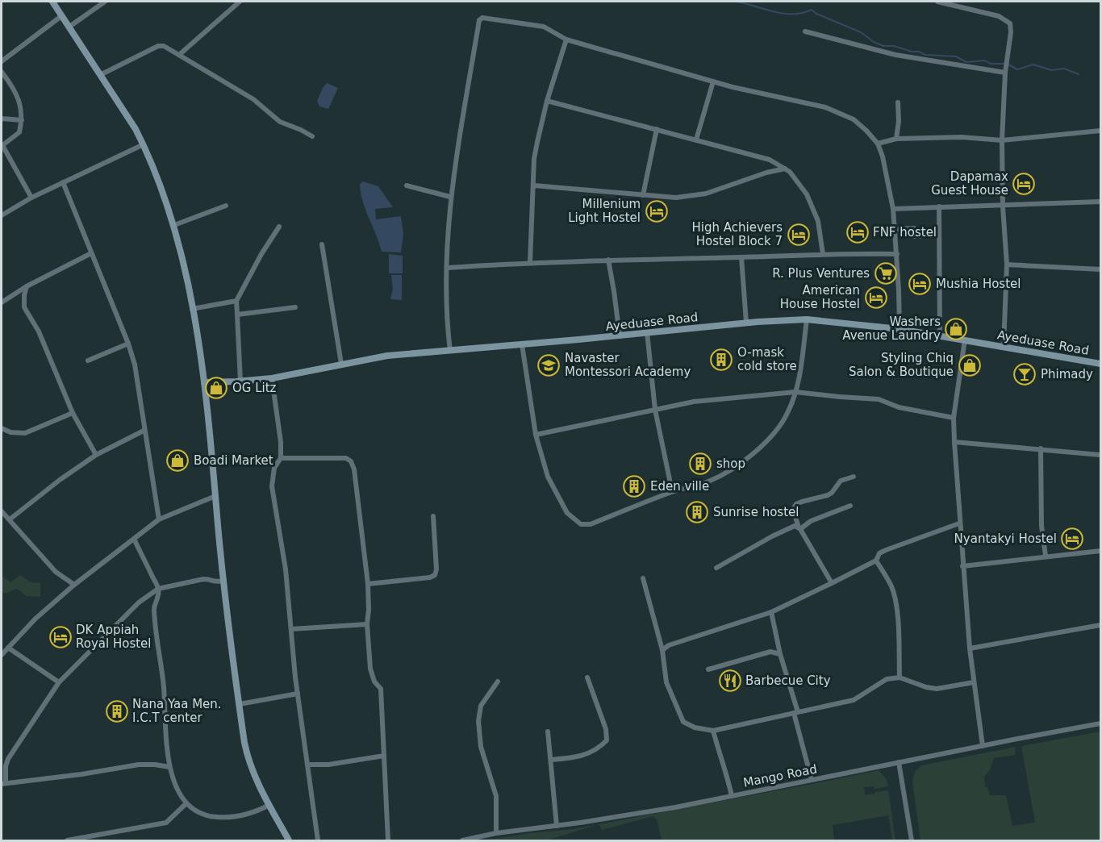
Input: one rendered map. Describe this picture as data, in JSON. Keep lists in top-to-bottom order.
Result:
{
  "streets": {
    "street": ["Ayeduase Road", "Mango Road"]
  },
  "places": {
    "hotel": [
      "Dapamax Guest House",
      "Millenium Light Hostel",
      "FNF hostel",
      "High Achievers Hostel Block 7",
      "Mushia Hostel",
      "American House Hostel",
      "Nyantakyi Hostel",
      "DK Appiah Royal Hostel"
    ],
    "supermarket": ["R. Plus Ventures"],
    "shop": [
      "Washers Avenue Laundry",
      "Styling Chiq Salon & Boutique",
      "OG Litz",
      "Boadi Market"
    ],
    "building": [
      "O-mask cold store",
      "shop",
      "Eden ville",
      "Sunrise hostel",
      "Nana Yaa Men. I.C.T center"
    ],
    "school or university": ["Navaster Montessori Academy"],
    "bar": ["Phimady"],
    "restaurant": ["Barbecue City"]
  }
}
